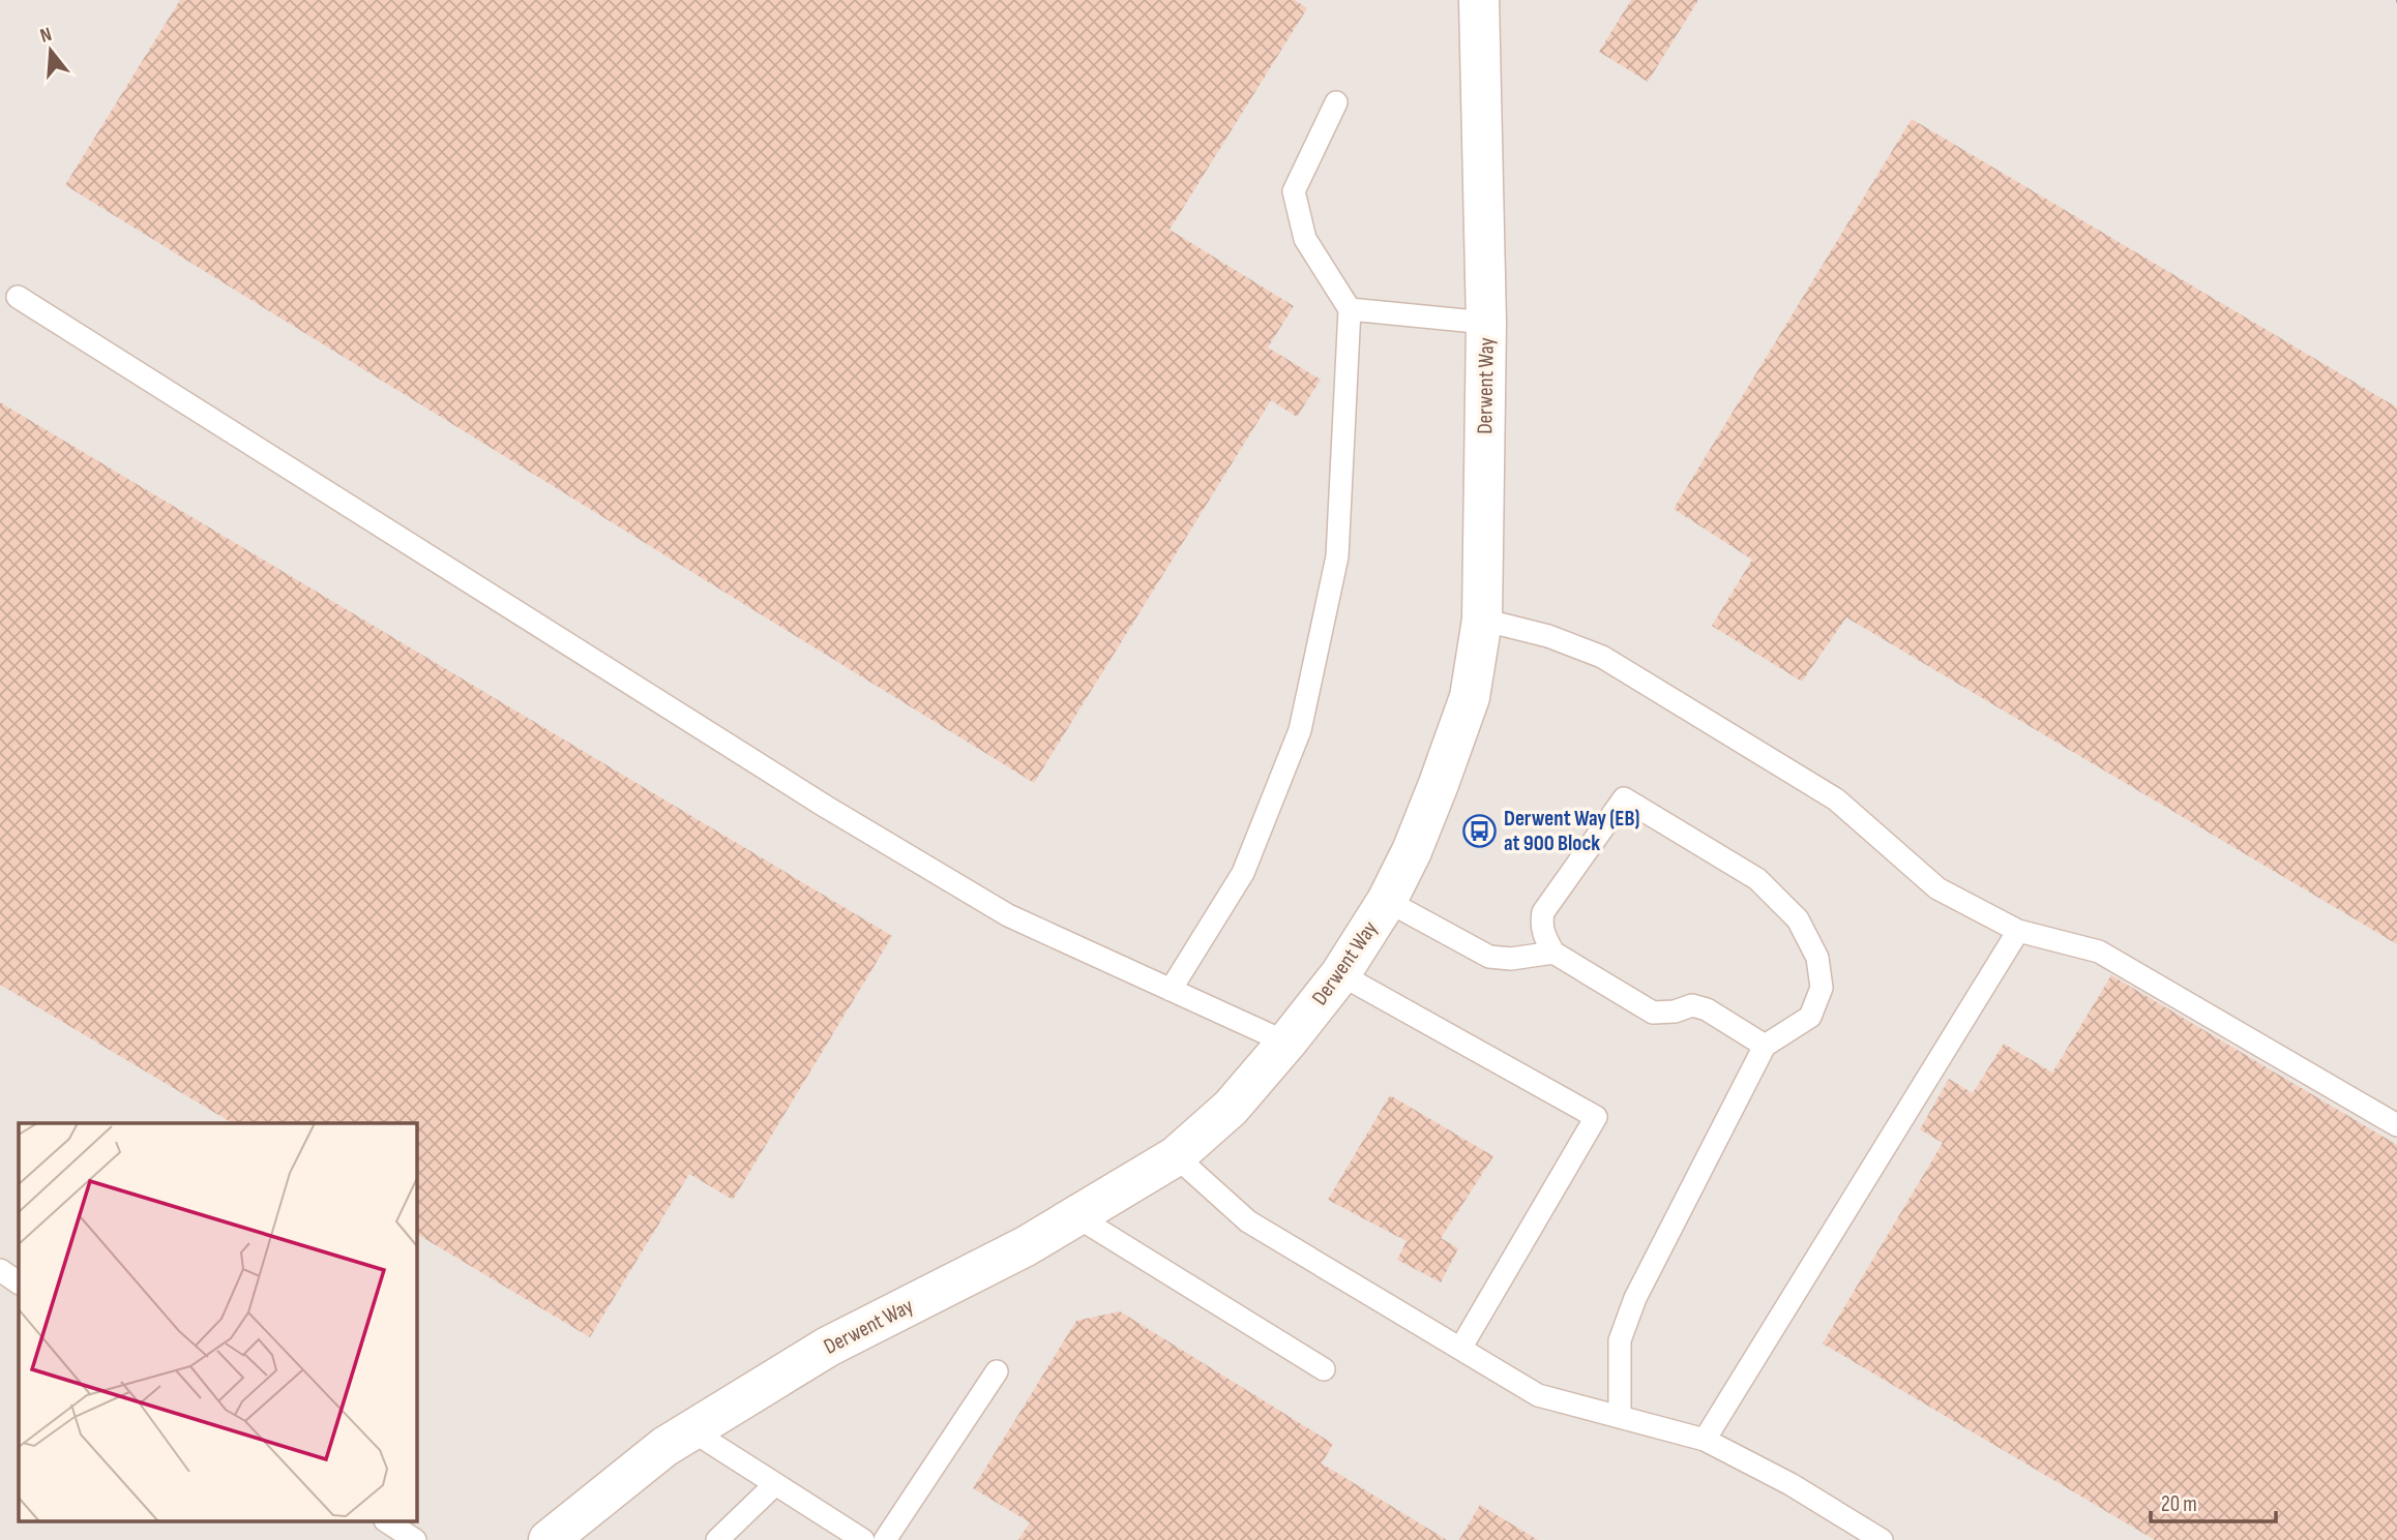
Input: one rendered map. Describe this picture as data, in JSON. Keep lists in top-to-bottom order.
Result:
{
  "streets": {
    "street": ["Derwent Way"]
  },
  "places": {
    "bus stop": ["Derwent Way (EB) at 900 Block"]
  },
  "scale_bar": "20 m",
  "north": "top"
}
